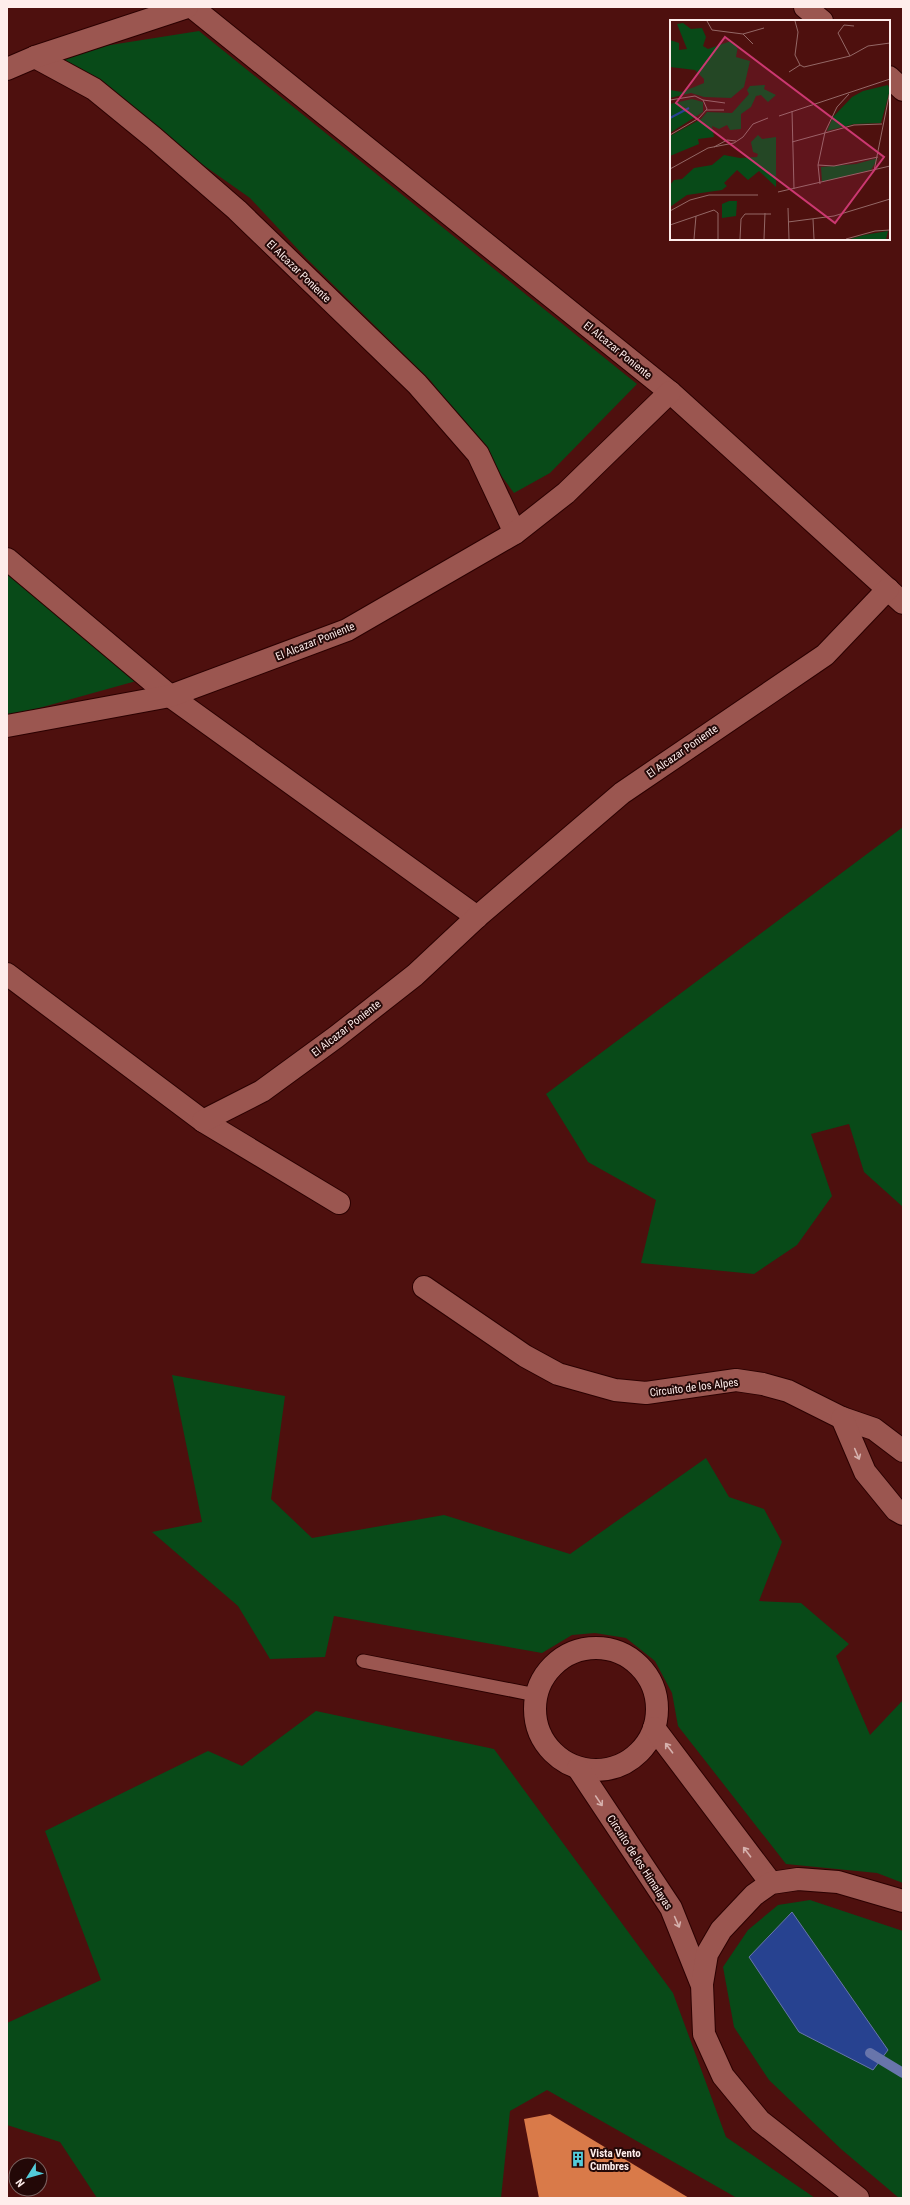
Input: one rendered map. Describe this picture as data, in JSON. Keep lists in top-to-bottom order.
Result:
{
  "streets": {
    "street": ["El Alcazar Poniente", "Circuito de los Alpes", "Circuito de los Himalayas"]
  },
  "places": {
    "building": ["Vista Vento Cumbres"]
  },
  "north": "bottom left"
}
